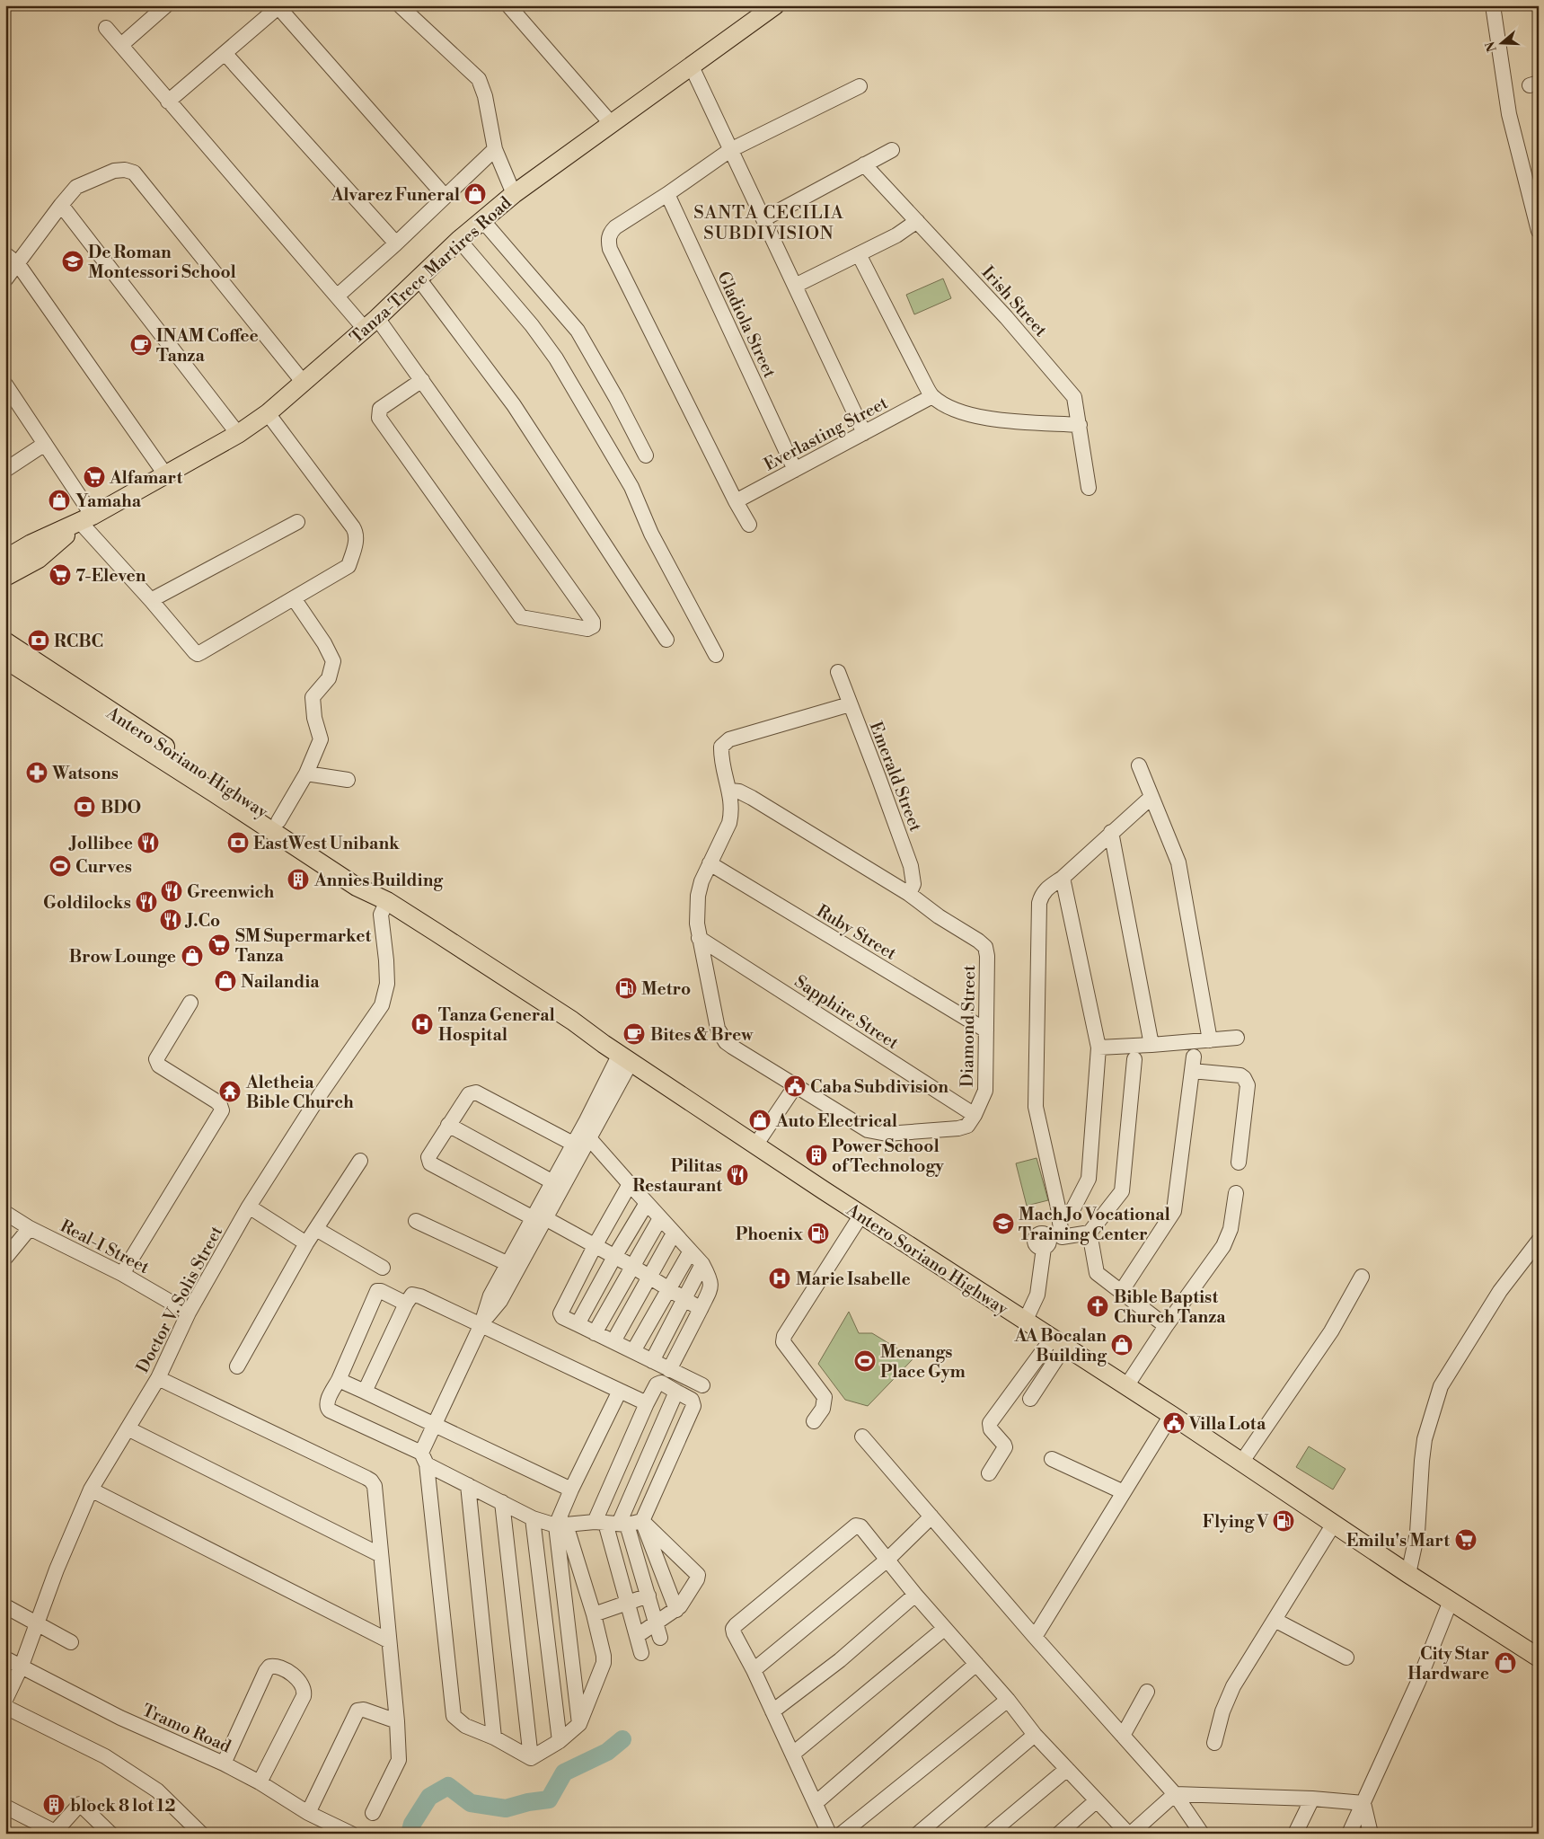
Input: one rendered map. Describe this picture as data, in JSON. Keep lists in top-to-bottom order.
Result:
{
  "streets": {
    "main road": ["Tanza-Trece Martires Road", "Antero Soriano Highway"],
    "street": [
      "Irish Street",
      "Gladiola Street",
      "Everlasting Street",
      "Emerald Street",
      "Ruby Street",
      "Sapphire Street",
      "Diamond Street",
      "Real-I Street",
      "Doctor V. Solis Street",
      "Tramo Road"
    ]
  },
  "crossings": [
    ["Gladiola Street", "Everlasting Street"],
    ["Antero Soriano Highway", "Doctor V. Solis Street"],
    ["Emerald Street", "Diamond Street"],
    ["Ruby Street", "Diamond Street"],
    ["Sapphire Street", "Diamond Street"],
    ["Real-I Street", "Doctor V. Solis Street"],
    ["Doctor V. Solis Street", "Tramo Road"]
  ],
  "districts": ["SANTA CECILIA SUBDIVISION"],
  "places": {
    "shop": [
      "Alvarez Funeral",
      "Yamaha",
      "Brow Lounge",
      "Nailandia",
      "Auto Electrical",
      "AA Bocalan Building",
      "City Star Hardware"
    ],
    "school or university": ["De Roman Montessori School", "Mach Jo Vocational Training Center"],
    "cafe": ["INAM Coffee Tanza", "Bites & Brew"],
    "supermarket": [
      "Alfamart",
      "7-Eleven",
      "SM Supermarket Tanza",
      "Emilu's Mart"
    ],
    "bank": ["RCBC", "BDO", "EastWest Unibank"],
    "pharmacy": ["Watsons"],
    "restaurant": [
      "Jollibee",
      "Greenwich",
      "Goldilocks",
      "J.Co",
      "Pilitas Restaurant"
    ],
    "sports": ["Curves", "Menangs Place Gym"],
    "building": ["Annies Building", "Power School of Technology", "block 8 lot 12"],
    "fuel station": ["Metro", "Phoenix", "Flying V"],
    "hospital": ["Tanza General Hospital", "Marie Isabelle"],
    "public building": ["Caba Subdivision", "Villa Lota"],
    "temple": ["Aletheia Bible Church"],
    "church": ["Bible Baptist Church Tanza"]
  },
  "north": "left"
}
